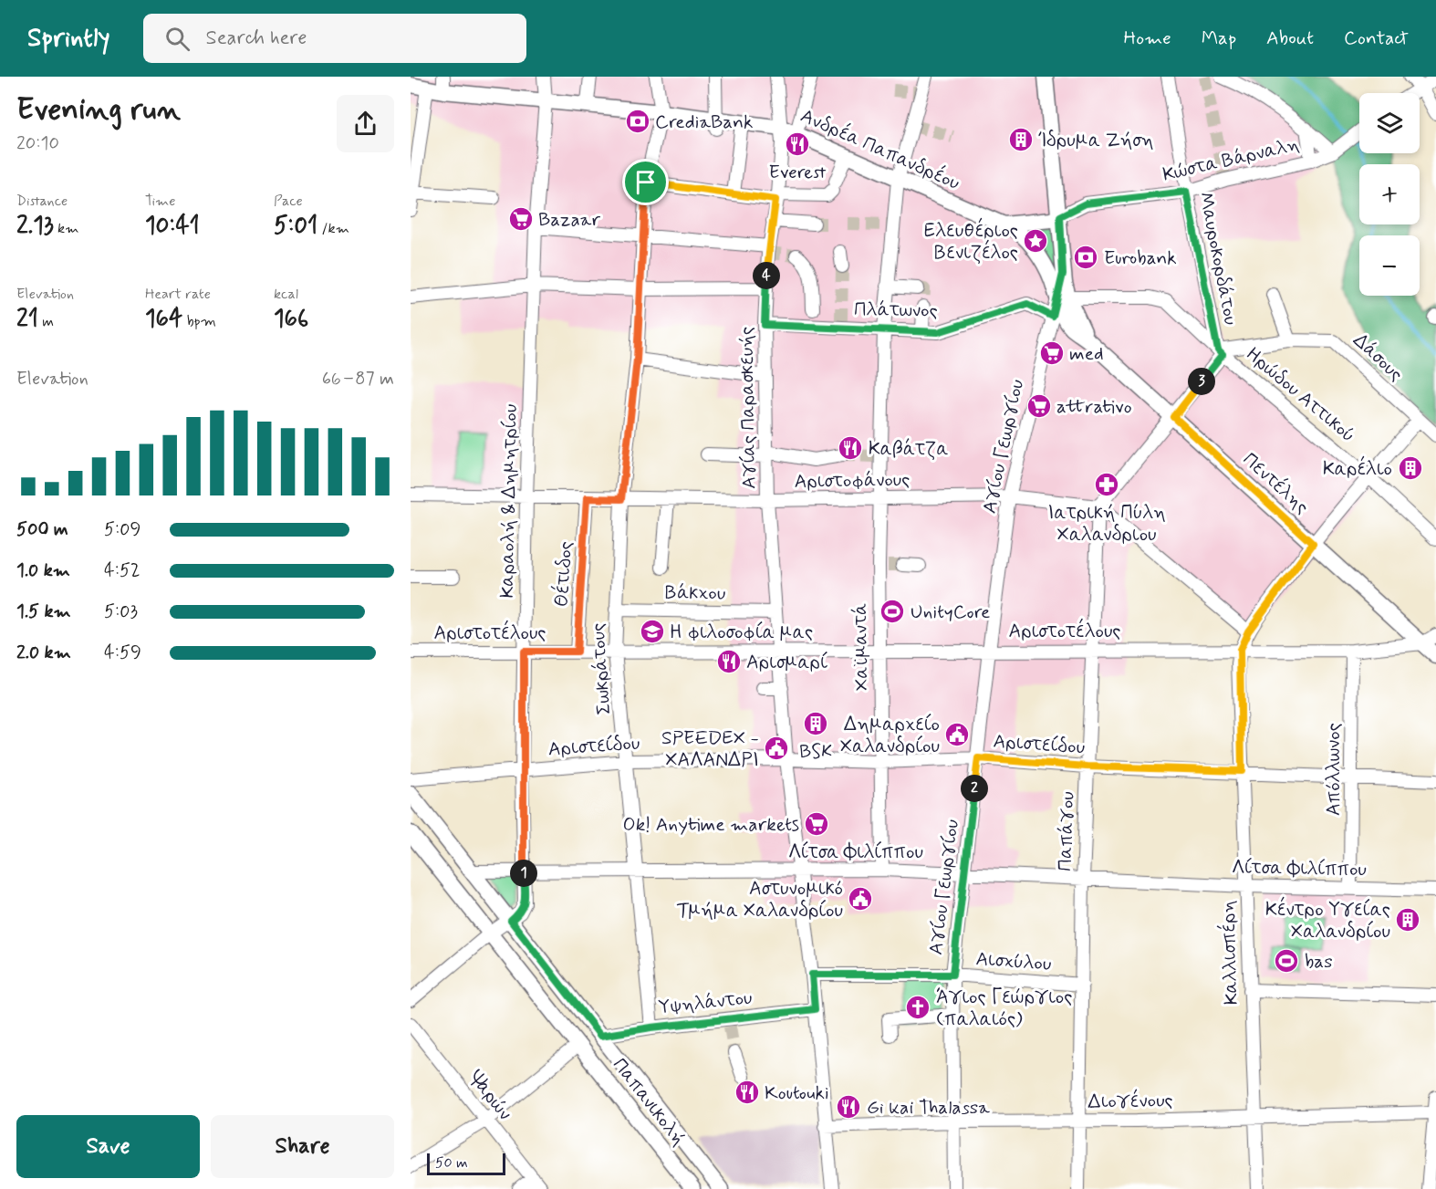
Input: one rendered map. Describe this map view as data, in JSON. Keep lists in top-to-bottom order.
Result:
{
  "streets": {
    "main road": ["Ανδρέα Παπανδρέου", "Πεντέλης", "Παπανικολή"],
    "street": [
      "Κώστα Βάρναλη",
      "Μαυροκορδάτου",
      "Πλάτωνος",
      "Δάσους",
      "Ηρώδου Αττικού",
      "Αγίας Παρασκευής",
      "Αγίου Γεωργίου",
      "Αριστοφάνους",
      "Καραολή & Δημητρίου",
      "Θέτιδος",
      "Βάκχου",
      "Αριστοτέλους",
      "Χαϊμαντά",
      "Σωκράτους",
      "Αριστείδου",
      "Απόλλωνος",
      "Παπάγου",
      "Λίτσα Φιλίππου",
      "Καλλισπέρη",
      "Αισχύλου",
      "Υψηλάντου",
      "Ψαρών",
      "Διογένους"
    ]
  },
  "crossings": [
    ["Ανδρέα Παπανδρέου", "Ηρώδου Αττικού"],
    ["Ανδρέα Παπανδρέου", "Αγίας Παρασκευής"],
    ["Ανδρέα Παπανδρέου", "Αγίου Γεωργίου"],
    ["Ανδρέα Παπανδρέου", "Καραολή & Δημητρίου"],
    ["Ανδρέα Παπανδρέου", "Χαϊμαντά"],
    ["Ανδρέα Παπανδρέου", "Σωκράτους"],
    ["Κώστα Βάρναλη", "Μαυροκορδάτου"],
    ["Μαυροκορδάτου", "Δάσους"],
    ["Μαυροκορδάτου", "Ηρώδου Αττικού"],
    ["Πλάτωνος", "Αγίας Παρασκευής"],
    ["Πλάτωνος", "Αγίου Γεωργίου"],
    ["Πλάτωνος", "Χαϊμαντά"],
    ["Δάσους", "Ηρώδου Αττικού"],
    ["Ηρώδου Αττικού", "Αγίου Γεωργίου"],
    ["Αγίας Παρασκευής", "Αριστοφάνους"],
    ["Αγίας Παρασκευής", "Βάκχου"],
    ["Αγίας Παρασκευής", "Αριστοτέλους"],
    ["Αγίας Παρασκευής", "Αριστείδου"],
    ["Αγίας Παρασκευής", "Λίτσα Φιλίππου"],
    ["Αγίας Παρασκευής", "Αισχύλου"],
    ["Αγίας Παρασκευής", "Υψηλάντου"],
    ["Αγίας Παρασκευής", "Διογένους"],
    ["Αγίου Γεωργίου", "Αριστοφάνους"],
    ["Αγίου Γεωργίου", "Αριστοτέλους"],
    ["Αγίου Γεωργίου", "Αριστείδου"],
    ["Αγίου Γεωργίου", "Λίτσα Φιλίππου"],
    ["Αγίου Γεωργίου", "Αισχύλου"],
    ["Αγίου Γεωργίου", "Διογένους"],
    ["Αριστοφάνους", "Καραολή & Δημητρίου"],
    ["Αριστοφάνους", "Θέτιδος"],
    ["Αριστοφάνους", "Χαϊμαντά"],
    ["Αριστοφάνους", "Σωκράτους"],
    ["Αριστοφάνους", "Παπάγου"],
    ["Πεντέλης", "Αριστοτέλους"],
    ["Καραολή & Δημητρίου", "Αριστοτέλους"],
    ["Καραολή & Δημητρίου", "Αριστείδου"],
    ["Καραολή & Δημητρίου", "Λίτσα Φιλίππου"],
    ["Θέτιδος", "Αριστοτέλους"],
    ["Βάκχου", "Σωκράτους"],
    ["Αριστοτέλους", "Χαϊμαντά"],
    ["Αριστοτέλους", "Σωκράτους"],
    ["Αριστοτέλους", "Απόλλωνος"],
    ["Αριστοτέλους", "Παπάγου"],
    ["Αριστοτέλους", "Καλλισπέρη"],
    ["Χαϊμαντά", "Αριστείδου"],
    ["Χαϊμαντά", "Λίτσα Φιλίππου"],
    ["Σωκράτους", "Αριστείδου"],
    ["Σωκράτους", "Λίτσα Φιλίππου"],
    ["Σωκράτους", "Υψηλάντου"],
    ["Αριστείδου", "Απόλλωνος"],
    ["Αριστείδου", "Παπάγου"],
    ["Αριστείδου", "Καλλισπέρη"],
    ["Απόλλωνος", "Λίτσα Φιλίππου"],
    ["Παπάγου", "Λίτσα Φιλίππου"],
    ["Παπάγου", "Αισχύλου"],
    ["Παπάγου", "Διογένους"],
    ["Λίτσα Φιλίππου", "Καλλισπέρη"],
    ["Καλλισπέρη", "Διογένους"]
  ],
  "places": {
    "bank": ["CrediaBank", "Eurobank"],
    "building": [
      "Ίδρυμα Ζήση",
      "Καρέλιο",
      "BSK",
      "Κέντρο Υγείας Χαλανδρίου"
    ],
    "restaurant": [
      "Everest",
      "Καβάτζα",
      "Αρισμαρί",
      "Koutouki",
      "Gi kai Thalassa"
    ],
    "supermarket": [
      "Bazaar",
      "med",
      "attrativo",
      "Ok! Anytime markets"
    ],
    "place": ["Ελευθέριος Βενιζέλος"],
    "pharmacy": ["Ιατρική Πύλη Χαλανδριου"],
    "sports": ["UnityCore", "bas"],
    "school or university": ["Η φιλοσοφία μας"],
    "public building": ["Δημαρχείο Χαλανδρίου", "SPEEDEX - ΧΑΛΑΝΔΡΙ", "Αστυνομικό Τμήμα Χαλανδρίου"],
    "church": ["Άγιος Γεώργιος (παλαιός)"]
  },
  "scale_bar": "50 m",
  "page": {
    "header": "Sprintly",
    "search": "Search here",
    "nav": [
      "Home",
      "Map",
      "About",
      "Contact"
    ],
    "heading": ["Evening run", "20:10"],
    "map_buttons": ["+", "−"],
    "stats": [
      ["Distance", "2.13 km"],
      ["Time", "10:41"],
      ["Pace", "5:01 /km"],
      ["Elevation", "21 m"],
      ["Heart rate", "164 bpm"],
      ["kcal", "166"]
    ],
    "pins": [
      "4",
      "3",
      "2",
      "1"
    ],
    "chart": ["Elevation", "66–87 m"],
    "list": [
      {
        "name": "500 m",
        "note": "5:09"
      },
      {
        "name": "1.0 km",
        "note": "4:52"
      },
      {
        "name": "1.5 km",
        "note": "5:03"
      },
      {
        "name": "2.0 km",
        "note": "4:59"
      }
    ],
    "buttons": ["Save", "Share"],
    "scale": "50 m"
  }
}
